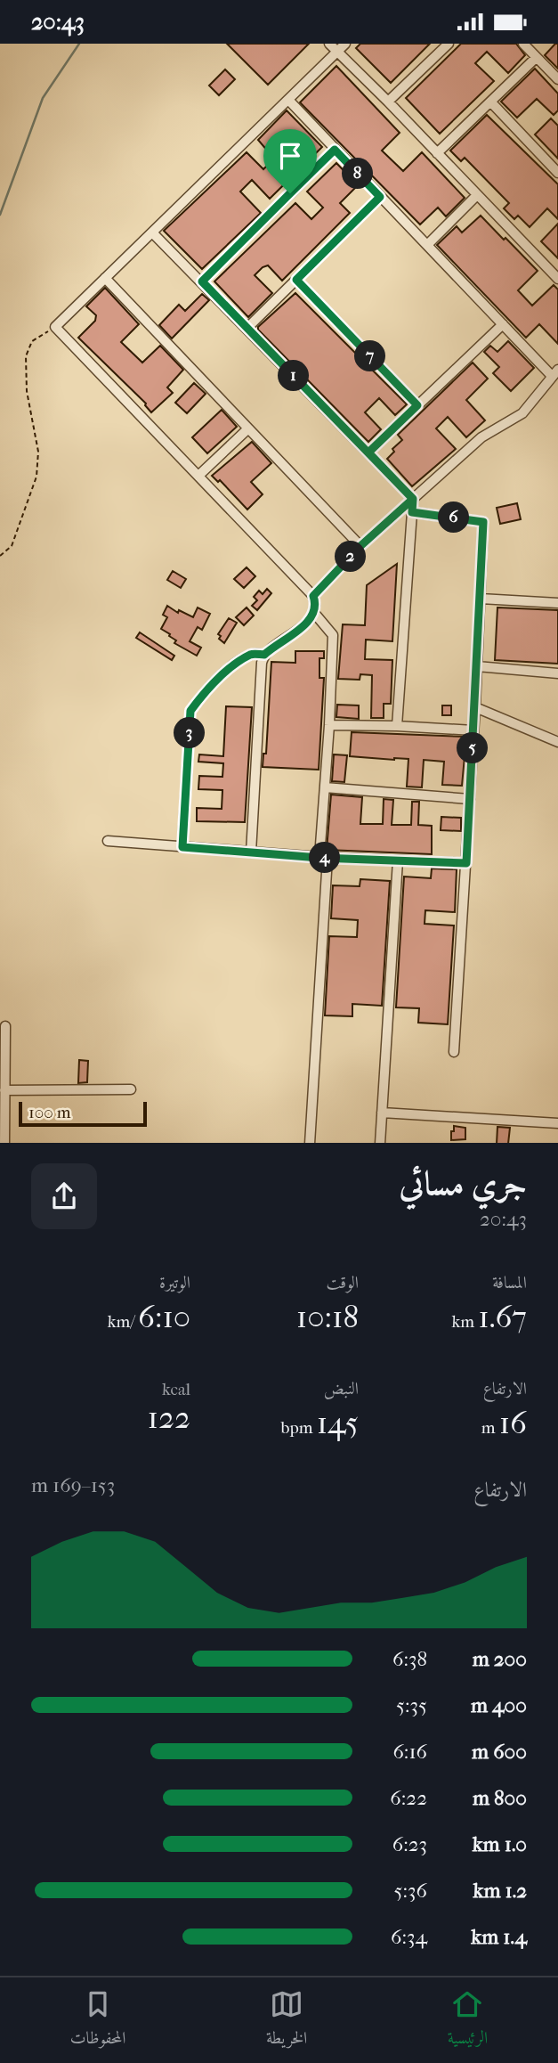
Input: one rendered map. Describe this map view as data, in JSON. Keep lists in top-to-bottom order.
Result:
{
  "scale_bar": "100 m",
  "page": {
    "status": "20:43",
    "pins": [
      "8",
      "7",
      "1",
      "6",
      "2",
      "3",
      "5",
      "4"
    ],
    "scale": "100 m",
    "heading": ["جري مسائي", "20:43"],
    "stats": [
      ["المسافة", "1.67 km"],
      ["الوقت", "10:18"],
      ["الوتيرة", "6:10 /km"],
      ["الارتفاع", "16 m"],
      ["النبض", "145 bpm"],
      ["kcal", "122"]
    ],
    "chart": ["الارتفاع", "153–169 m"],
    "list": [
      {
        "name": "200 m",
        "note": "6:38"
      },
      {
        "name": "400 m",
        "note": "5:35"
      },
      {
        "name": "600 m",
        "note": "6:16"
      },
      {
        "name": "800 m",
        "note": "6:22"
      },
      {
        "name": "1.0 km",
        "note": "6:23"
      },
      {
        "name": "1.2 km",
        "note": "5:36"
      },
      {
        "name": "1.4 km",
        "note": "6:34"
      }
    ],
    "tabs": ["الرئيسية", "الخريطة", "المحفوظات"]
  }
}
